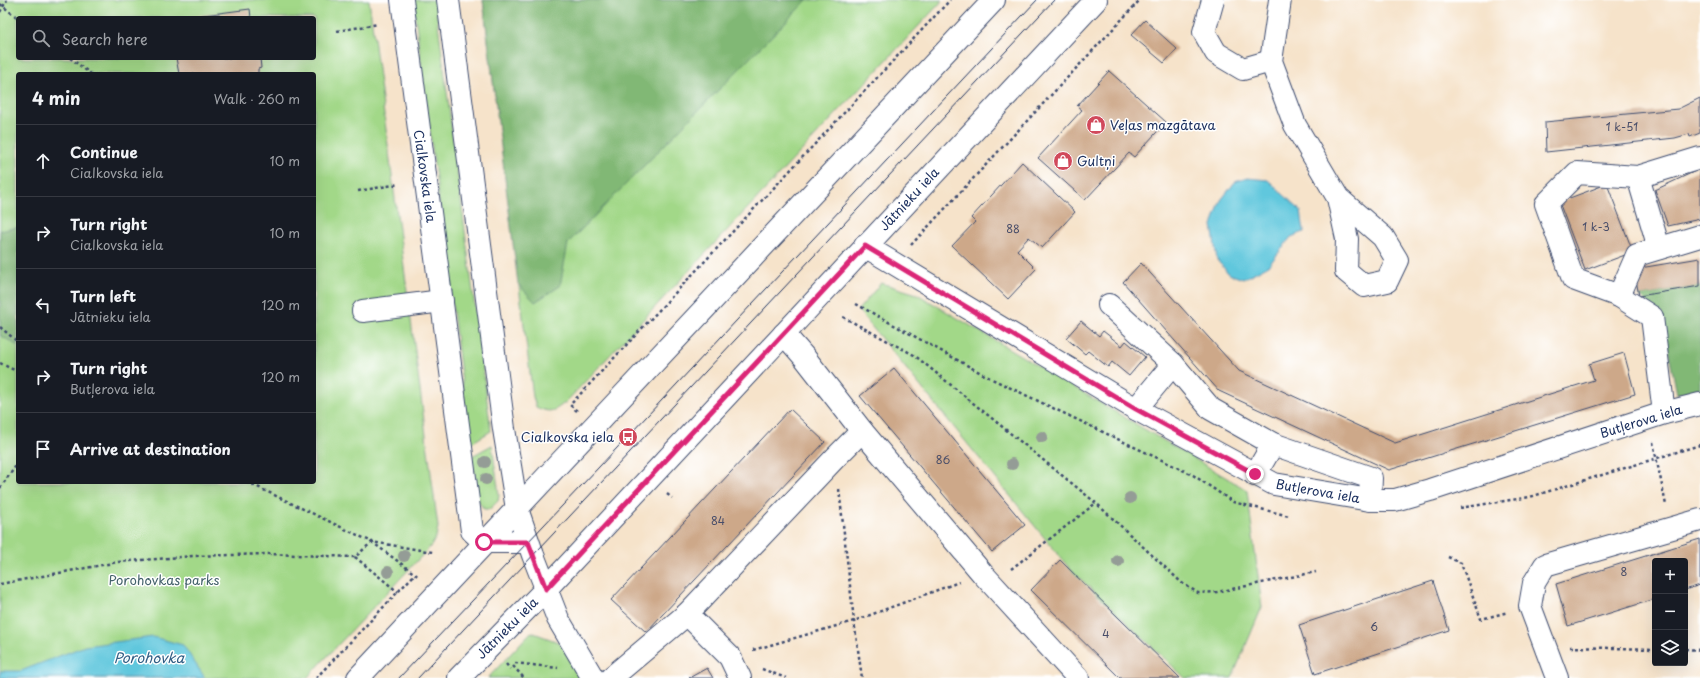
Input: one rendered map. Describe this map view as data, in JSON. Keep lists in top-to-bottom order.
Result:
{
  "streets": {
    "street": ["Cialkovska iela", "Jātnieku iela", "Butļerova iela"]
  },
  "crossings": [
    ["Jātnieku iela", "Butļerova iela"]
  ],
  "water": ["Porohovka"],
  "parks": ["Porohovkas parks"],
  "places": {
    "shop": ["Veļas mazgātava", "Gultņi"],
    "bus stop": ["Cialkovska iela"]
  },
  "house_numbers": [
    "1 k-51",
    "1 k-3",
    "88",
    "86",
    "84",
    "8",
    "6",
    "4"
  ],
  "page": {
    "search": "Search here",
    "heading": ["4 min", "Walk · 260 m"],
    "list": [
      ["Continue", "Cialkovska iela", "10 m"],
      ["Turn right", "Cialkovska iela", "10 m"],
      ["Turn left", "Jātnieku iela", "120 m"],
      ["Turn right", "Butļerova iela", "120 m"],
      "Arrive at destination"
    ],
    "map_buttons": ["+", "−"]
  }
}
